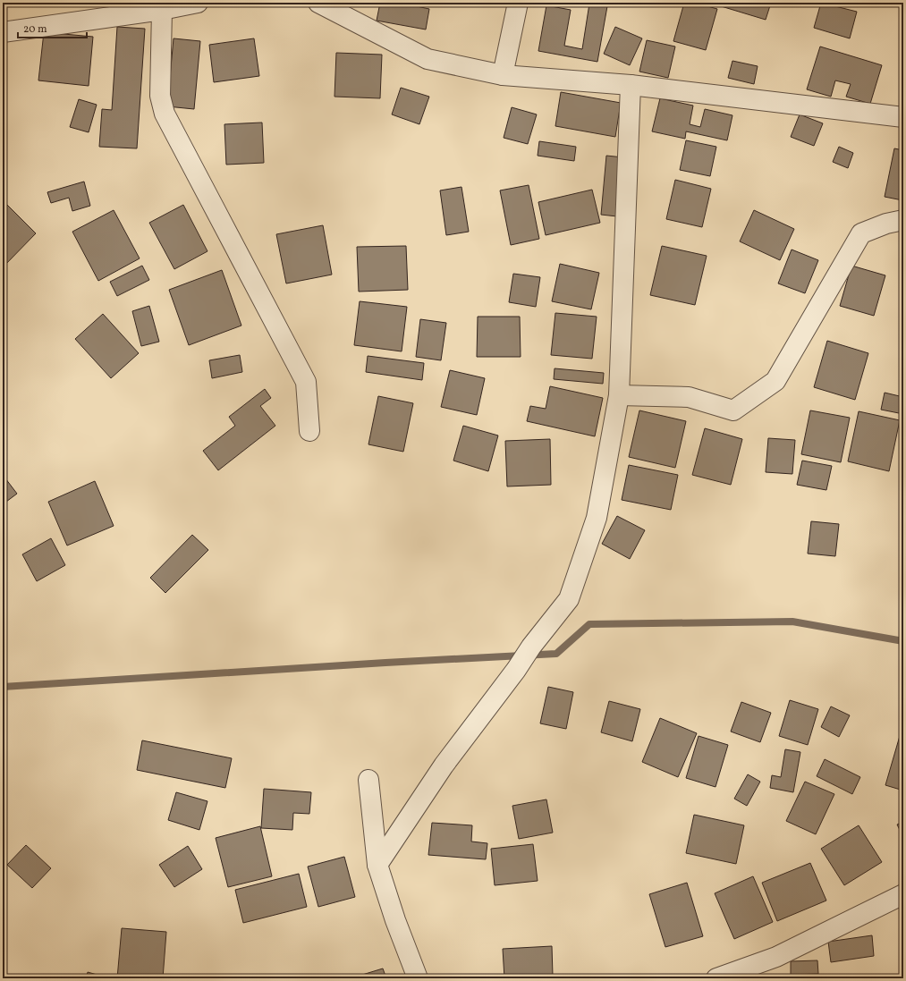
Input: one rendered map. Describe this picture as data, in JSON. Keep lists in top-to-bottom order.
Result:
{
  "scale_bar": "20 m"
}
